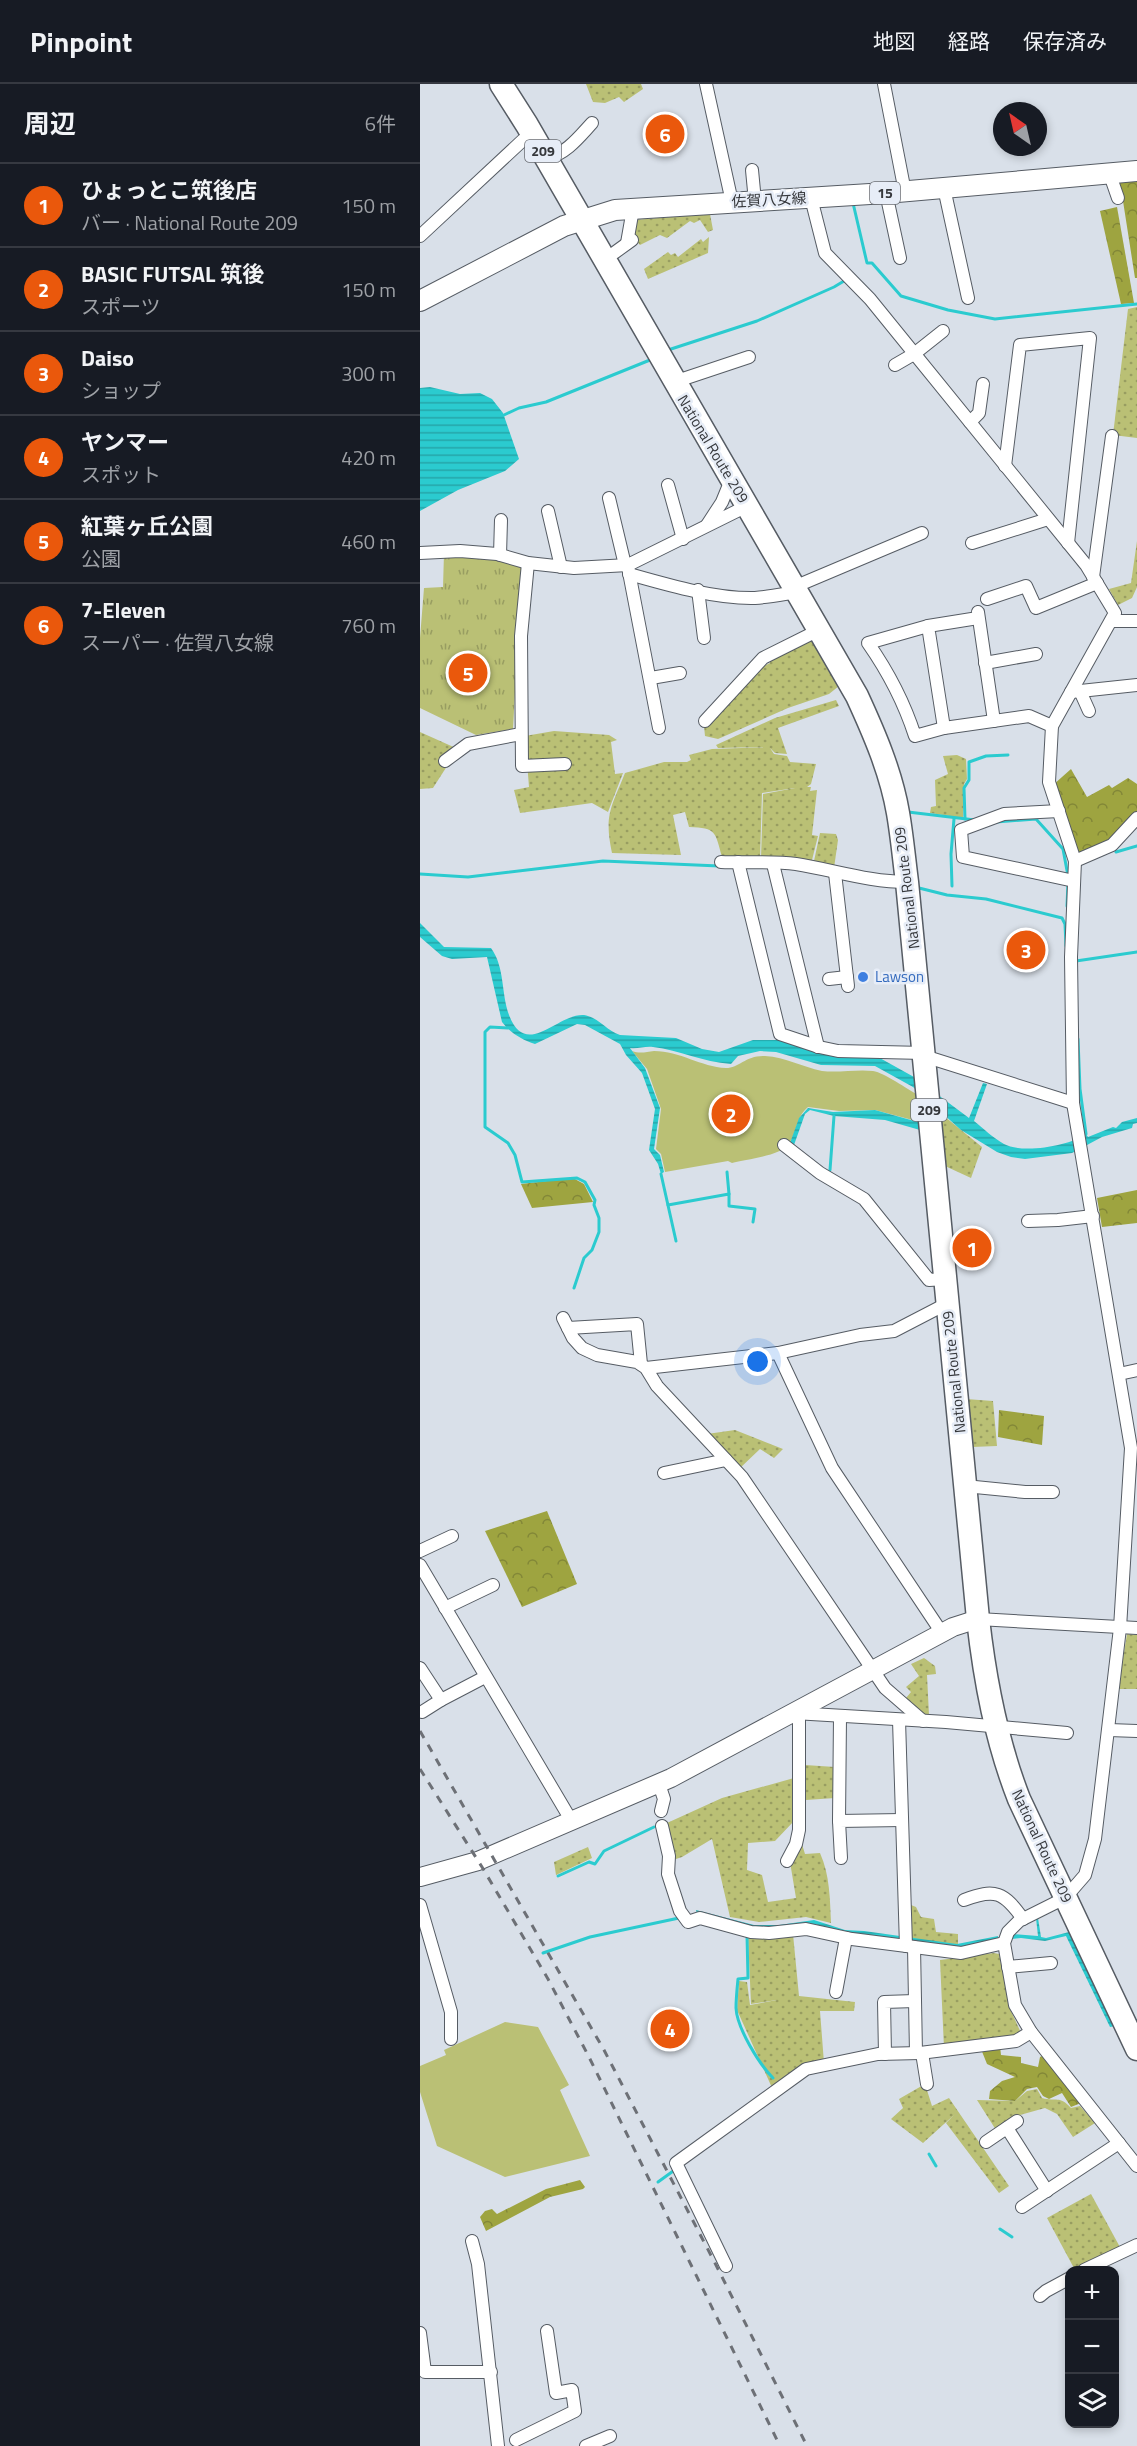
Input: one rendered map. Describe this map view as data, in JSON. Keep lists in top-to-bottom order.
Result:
{
  "streets": {
    "highway": ["209", "National Route 209"],
    "main road": ["15", "佐賀八女線"]
  },
  "crossings": [
    ["佐賀八女線", "National Route 209"]
  ],
  "places": ["Lawson"],
  "north": "top left",
  "page": {
    "header": "Pinpoint",
    "nav": ["地図", "経路", "保存済み"],
    "heading": ["周辺", "6件"],
    "pins": [
      "6",
      "5",
      "3",
      "2",
      "1",
      "4"
    ],
    "list": [
      {
        "mark": "1",
        "name": "ひょっとこ筑後店",
        "note": "バー · National Route 209",
        "value": "150 m"
      },
      {
        "mark": "2",
        "name": "BASIC FUTSAL 筑後",
        "note": "スポーツ",
        "value": "150 m"
      },
      {
        "mark": "3",
        "name": "Daiso",
        "note": "ショップ",
        "value": "300 m"
      },
      {
        "mark": "4",
        "name": "ヤンマー",
        "note": "スポット",
        "value": "420 m"
      },
      {
        "mark": "5",
        "name": "紅葉ヶ丘公園",
        "note": "公園",
        "value": "460 m"
      },
      {
        "mark": "6",
        "name": "7-Eleven",
        "note": "スーパー · 佐賀八女線",
        "value": "760 m"
      }
    ],
    "map_buttons": ["+", "−"]
  }
}
